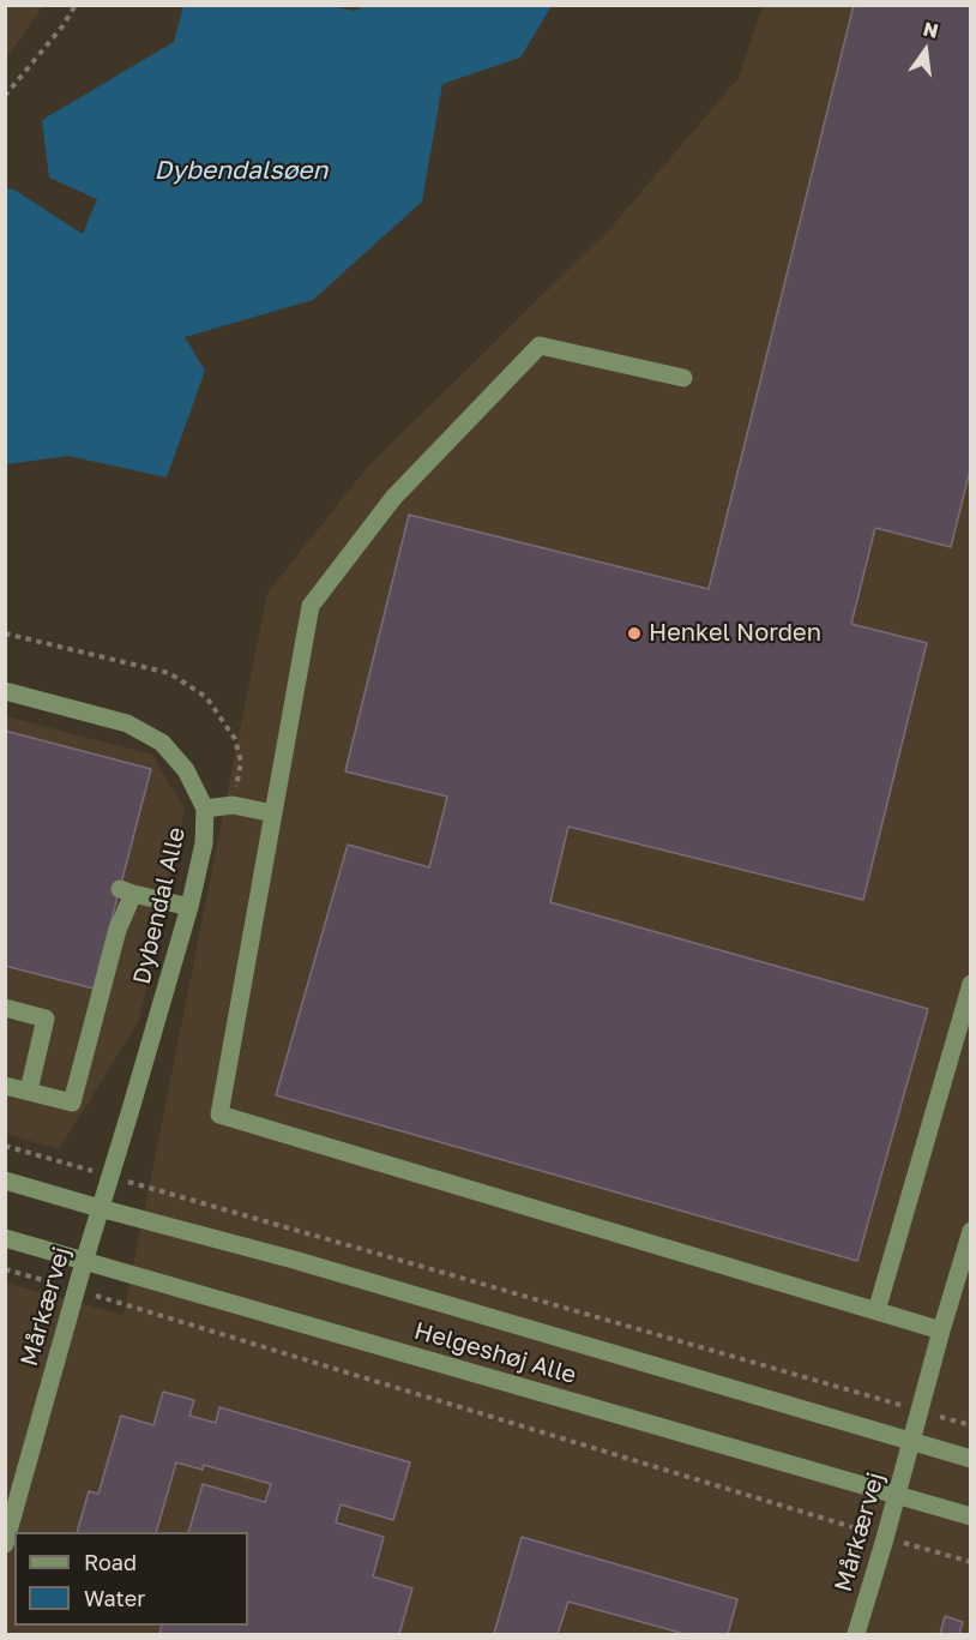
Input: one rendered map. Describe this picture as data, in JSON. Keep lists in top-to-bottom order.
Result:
{
  "streets": {
    "street": ["Dybendal Alle", "Mårkærvej", "Helgeshøj Alle"]
  },
  "crossings": [
    ["Dybendal Alle", "Mårkærvej"],
    ["Dybendal Alle", "Helgeshøj Alle"],
    ["Mårkærvej", "Helgeshøj Alle"]
  ],
  "water": ["Dybendalsøen"],
  "places": ["Henkel Norden"],
  "legend": ["Road", "Water"],
  "north": "top"
}
